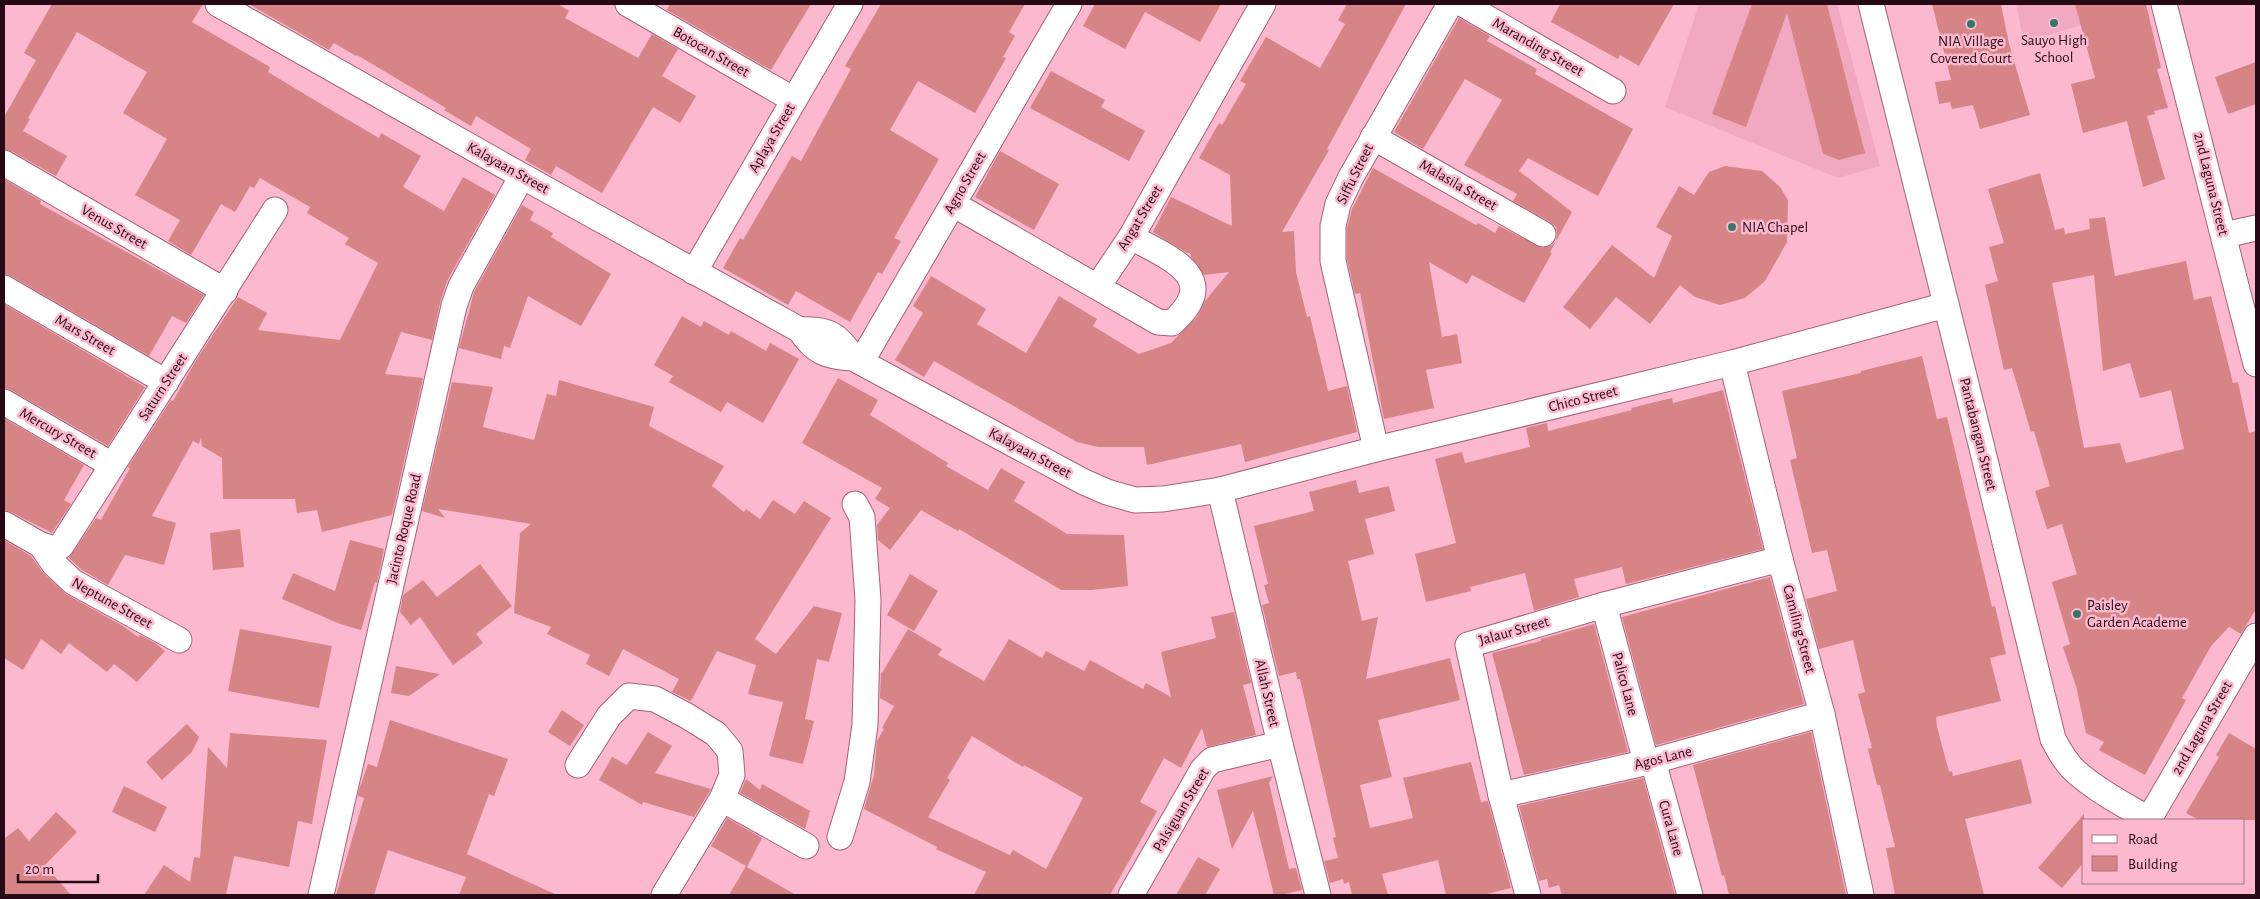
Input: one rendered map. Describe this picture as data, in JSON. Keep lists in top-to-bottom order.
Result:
{
  "streets": {
    "street": [
      "Maranding Street",
      "Botocan Street",
      "Aplaya Street",
      "Kalayaan Street",
      "Siffu Street",
      "Agno Street",
      "2nd Laguna Street",
      "Malasila Street",
      "Angat Street",
      "Venus Street",
      "Mars Street",
      "Saturn Street",
      "Chico Street",
      "Mercury Street",
      "Pantabangan Street",
      "Jacinto Roque Road",
      "Neptune Street",
      "Camiling Street",
      "Jalaur Street",
      "Palico Lane",
      "Allah Street",
      "Agos Lane",
      "Palsiguan Street",
      "Cura Lane"
    ]
  },
  "crossings": [
    ["Botocan Street", "Aplaya Street"],
    ["Aplaya Street", "Kalayaan Street"],
    ["Kalayaan Street", "Agno Street"],
    ["Kalayaan Street", "Chico Street"],
    ["Kalayaan Street", "Jacinto Roque Road"],
    ["Kalayaan Street", "Allah Street"],
    ["Siffu Street", "Malasila Street"],
    ["Siffu Street", "Chico Street"],
    ["Venus Street", "Saturn Street"],
    ["Mars Street", "Saturn Street"],
    ["Saturn Street", "Mercury Street"],
    ["Saturn Street", "Neptune Street"],
    ["Chico Street", "Pantabangan Street"],
    ["Chico Street", "Camiling Street"],
    ["Chico Street", "Allah Street"],
    ["Camiling Street", "Jalaur Street"],
    ["Camiling Street", "Agos Lane"],
    ["Jalaur Street", "Palico Lane"],
    ["Jalaur Street", "Agos Lane"],
    ["Palico Lane", "Agos Lane"],
    ["Palico Lane", "Cura Lane"],
    ["Allah Street", "Palsiguan Street"],
    ["Agos Lane", "Cura Lane"]
  ],
  "places": [
    "Sauyo High School",
    "NIA Village Covered Court",
    "NIA Chapel",
    "Paisley Garden Academe"
  ],
  "legend": ["Road", "Building"],
  "scale_bar": "20 m"
}
